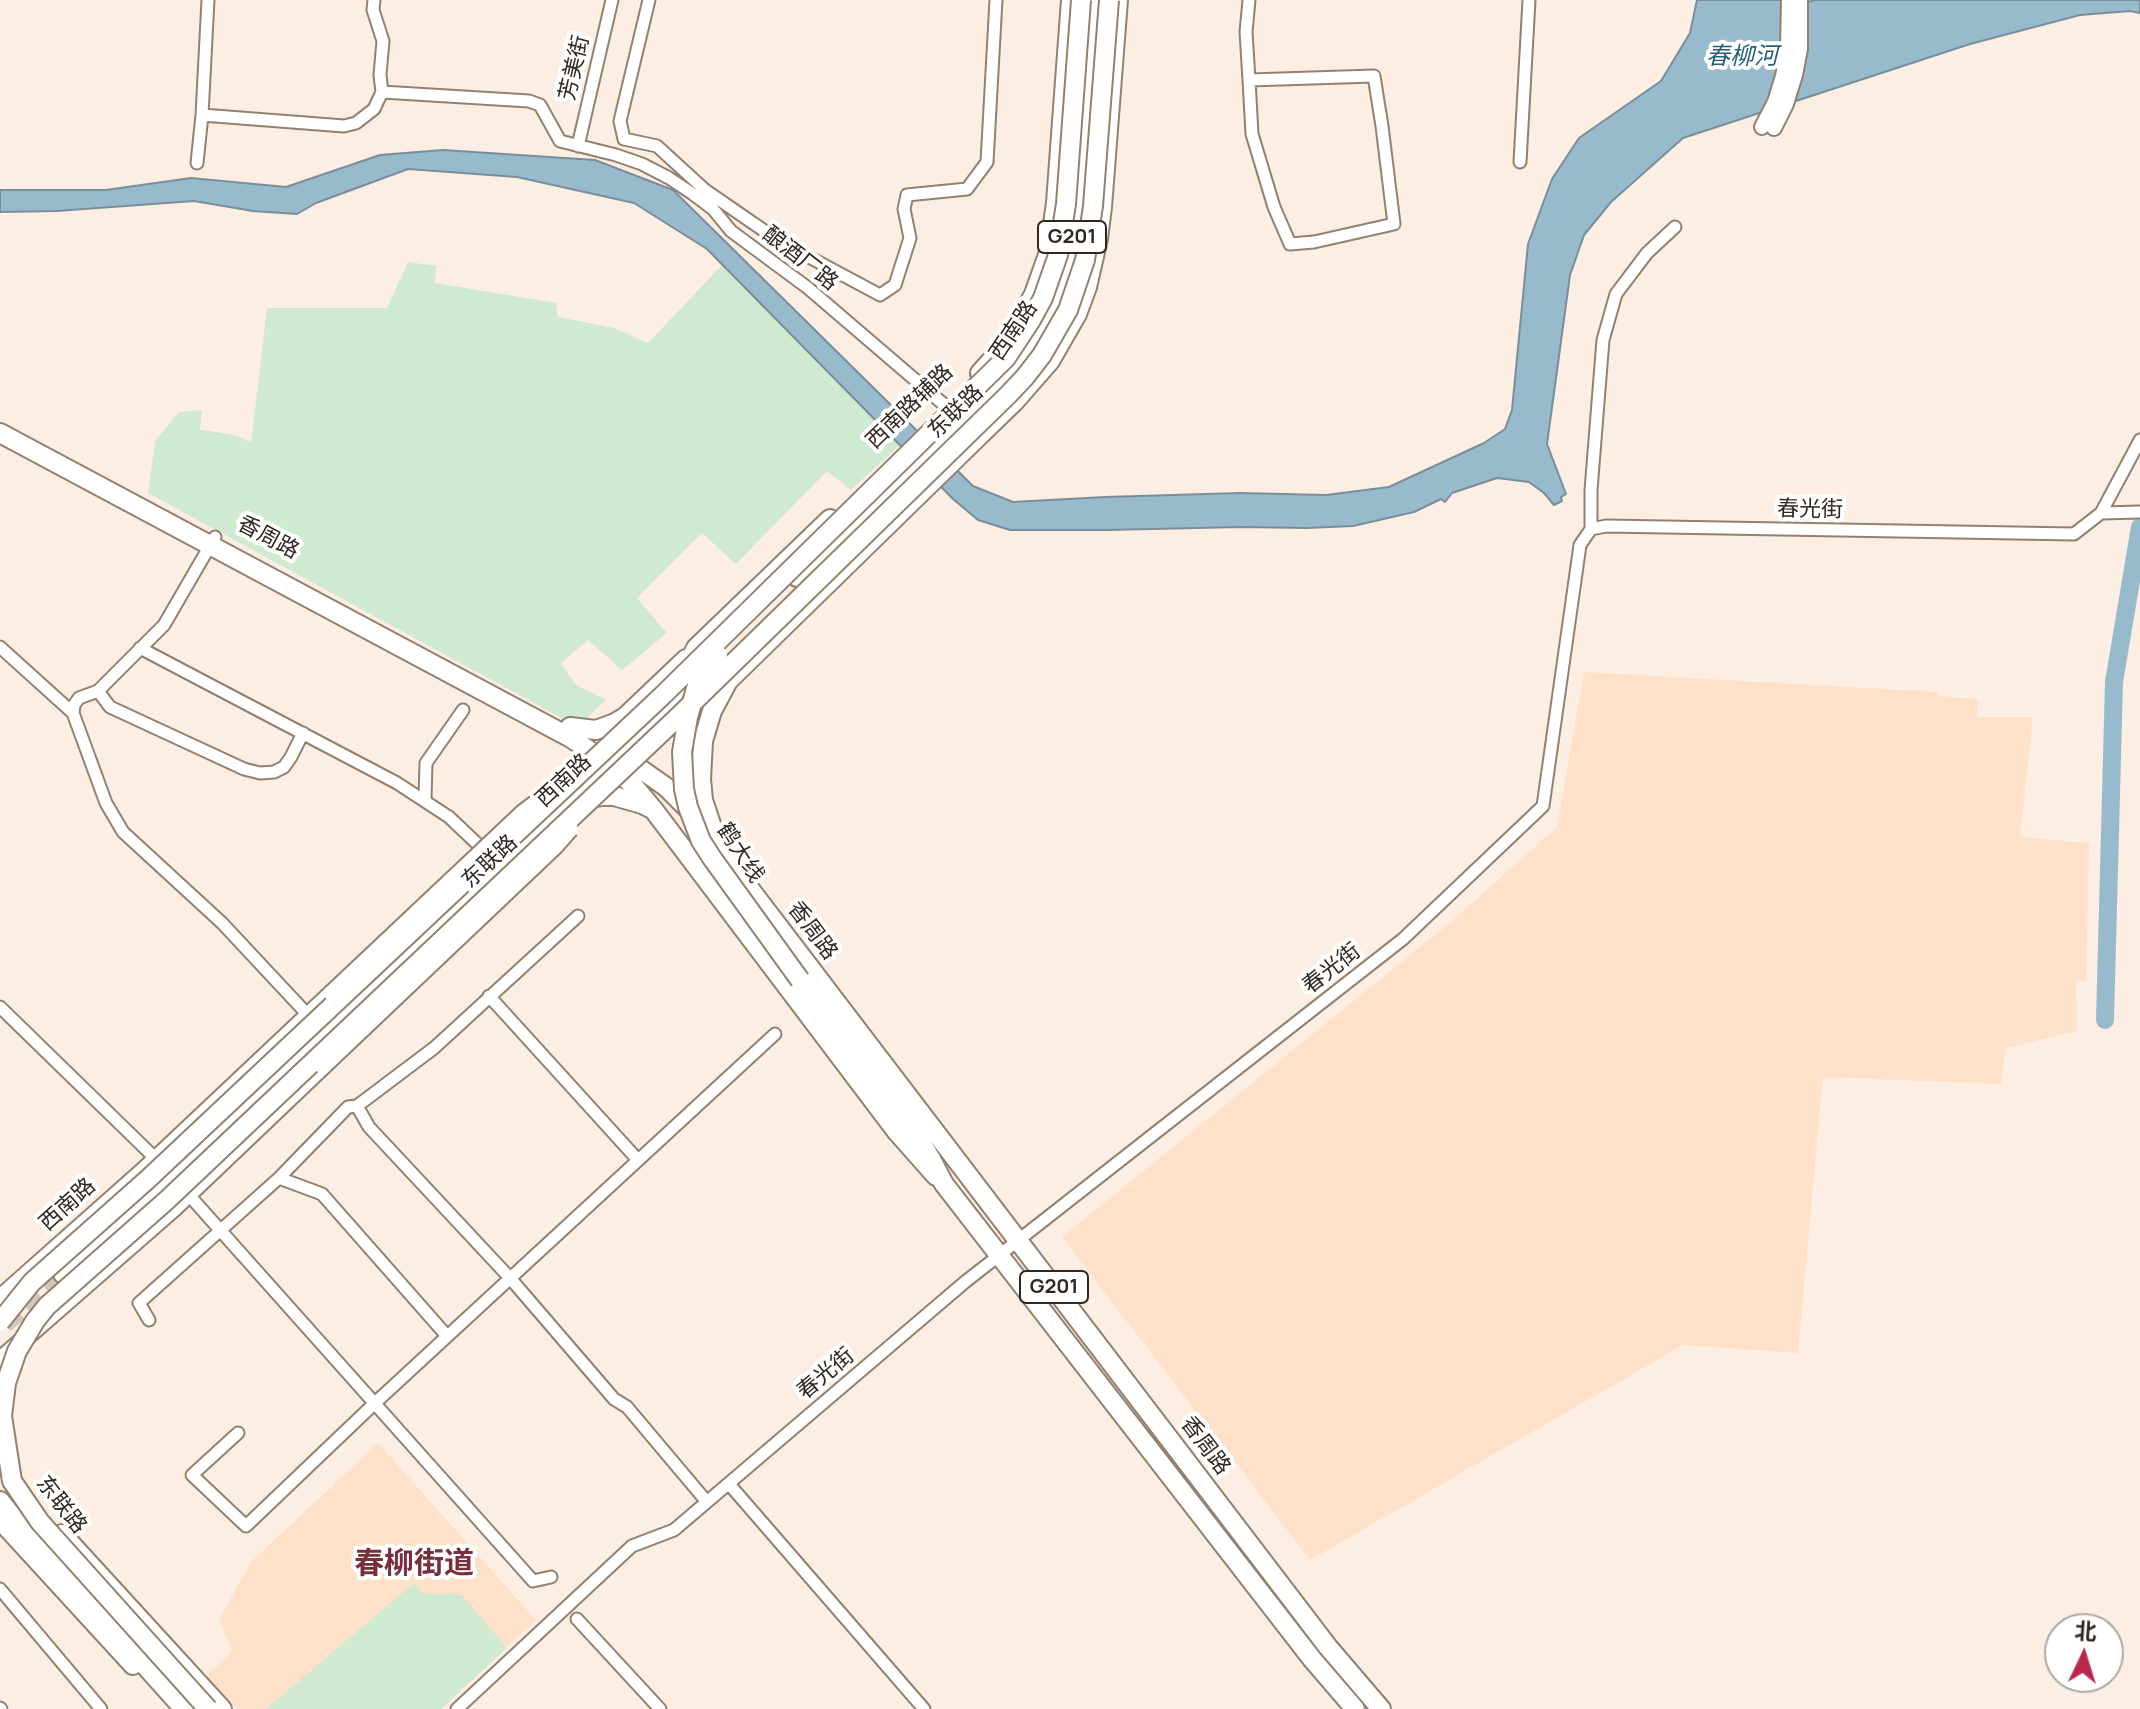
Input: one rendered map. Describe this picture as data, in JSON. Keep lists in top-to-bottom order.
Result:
{
  "streets": {
    "main road": [
      "G201",
      "西南路",
      "西南路辅路",
      "东联路",
      "香周路",
      "鹤大线"
    ],
    "street": ["芳美街", "酿酒厂路", "春光街"]
  },
  "crossings": [
    ["芳美街", "酿酒厂路"],
    ["酿酒厂路", "西南路"],
    ["酿酒厂路", "西南路辅路"],
    ["西南路", "西南路辅路"],
    ["西南路", "东联路"],
    ["西南路", "香周路"],
    ["西南路", "鹤大线"],
    ["西南路辅路", "东联路"],
    ["西南路辅路", "香周路"],
    ["东联路", "香周路"],
    ["春光街", "香周路"],
    ["香周路", "鹤大线"]
  ],
  "districts": ["春柳街道"],
  "water": ["春柳河"],
  "north": "top"
}
